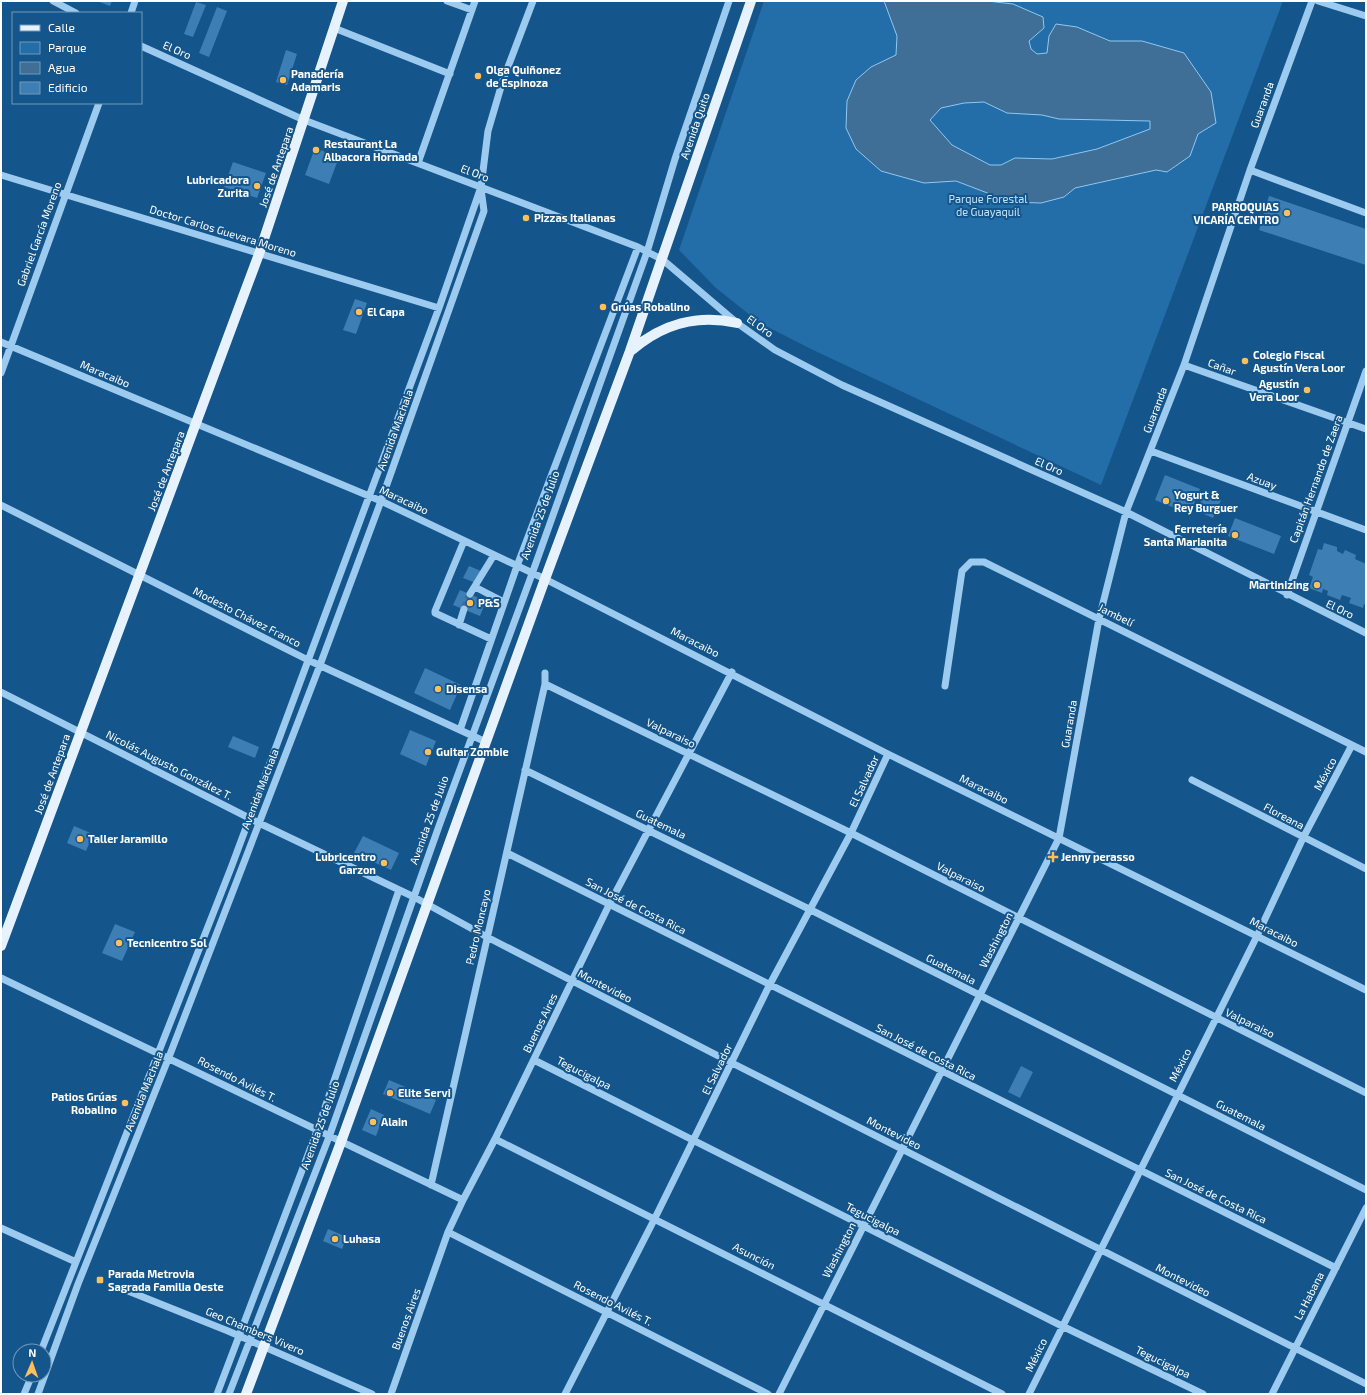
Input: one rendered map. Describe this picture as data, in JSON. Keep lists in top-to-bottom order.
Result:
{
  "streets": {
    "main road": ["Avenida Quito", "José de Antepara"],
    "street": [
      "El Oro",
      "Guaranda",
      "Doctor Carlos Guevara Moreno",
      "Gabriel García Moreno",
      "Cañar",
      "Maracaibo",
      "Avenida Machala",
      "Capitán Hernando de Zaera",
      "Azuay",
      "Avenida 25 de Julio",
      "Jambelí",
      "Modesto Chávez Franco",
      "Valparaiso",
      "Nicolás Augusto González T.",
      "México",
      "El Salvador",
      "Floreana",
      "Guatemala",
      "San José de Costa Rica",
      "Pedro Moncayo",
      "Washington",
      "Montevideo",
      "Buenos Aires",
      "Tegucigalpa",
      "Rosendo Avilés T.",
      "Asunción",
      "La Habana",
      "Geo Chambers Vivero"
    ]
  },
  "crossings": [
    ["El Oro", "Guaranda"],
    ["El Oro", "Avenida Quito"],
    ["El Oro", "José de Antepara"],
    ["El Oro", "Avenida Machala"],
    ["El Oro", "Capitán Hernando de Zaera"],
    ["El Oro", "Avenida 25 de Julio"],
    ["Guaranda", "Cañar"],
    ["Guaranda", "Maracaibo"],
    ["Guaranda", "Azuay"],
    ["Guaranda", "Jambelí"],
    ["Guaranda", "Washington"],
    ["Avenida Quito", "Avenida 25 de Julio"],
    ["José de Antepara", "Doctor Carlos Guevara Moreno"],
    ["José de Antepara", "Maracaibo"],
    ["José de Antepara", "Modesto Chávez Franco"],
    ["José de Antepara", "Nicolás Augusto González T."],
    ["Doctor Carlos Guevara Moreno", "Gabriel García Moreno"],
    ["Doctor Carlos Guevara Moreno", "Avenida Machala"],
    ["Gabriel García Moreno", "Maracaibo"],
    ["Cañar", "Capitán Hernando de Zaera"],
    ["Maracaibo", "Avenida Machala"],
    ["Maracaibo", "Avenida 25 de Julio"],
    ["Maracaibo", "México"],
    ["Maracaibo", "El Salvador"],
    ["Maracaibo", "Washington"],
    ["Maracaibo", "Buenos Aires"],
    ["Avenida Machala", "Modesto Chávez Franco"],
    ["Avenida Machala", "Nicolás Augusto González T."],
    ["Avenida Machala", "Rosendo Avilés T."],
    ["Capitán Hernando de Zaera", "Azuay"],
    ["Avenida 25 de Julio", "Modesto Chávez Franco"],
    ["Avenida 25 de Julio", "Nicolás Augusto González T."],
    ["Avenida 25 de Julio", "Montevideo"],
    ["Avenida 25 de Julio", "Rosendo Avilés T."],
    ["Avenida 25 de Julio", "Geo Chambers Vivero"],
    ["Jambelí", "México"],
    ["Valparaiso", "México"],
    ["Valparaiso", "El Salvador"],
    ["Valparaiso", "Pedro Moncayo"],
    ["Valparaiso", "Washington"],
    ["Valparaiso", "Buenos Aires"],
    ["Nicolás Augusto González T.", "Montevideo"],
    ["México", "Floreana"],
    ["México", "Guatemala"],
    ["México", "San José de Costa Rica"],
    ["México", "Montevideo"],
    ["México", "Tegucigalpa"],
    ["El Salvador", "Guatemala"],
    ["El Salvador", "San José de Costa Rica"],
    ["El Salvador", "Montevideo"],
    ["El Salvador", "Tegucigalpa"],
    ["El Salvador", "Rosendo Avilés T."],
    ["El Salvador", "Asunción"],
    ["Guatemala", "Pedro Moncayo"],
    ["Guatemala", "Washington"],
    ["Guatemala", "Buenos Aires"],
    ["San José de Costa Rica", "Pedro Moncayo"],
    ["San José de Costa Rica", "Washington"],
    ["San José de Costa Rica", "Buenos Aires"],
    ["San José de Costa Rica", "La Habana"],
    ["Pedro Moncayo", "Montevideo"],
    ["Pedro Moncayo", "Rosendo Avilés T."],
    ["Washington", "Montevideo"],
    ["Washington", "Tegucigalpa"],
    ["Washington", "Asunción"],
    ["Montevideo", "Buenos Aires"],
    ["Montevideo", "La Habana"],
    ["Buenos Aires", "Tegucigalpa"],
    ["Buenos Aires", "Rosendo Avilés T."],
    ["Buenos Aires", "Asunción"]
  ],
  "parks": ["Parque Forestal de Guayaquil"],
  "places": {
    "other": [
      "Olga Quiñonez de Espinoza",
      "Panadería Adamaris",
      "Restaurant La Albacora Hornada",
      "Lubricadora Zurita",
      "PARROQUIAS VICARÍA CENTRO",
      "Pizzas Italianas",
      "Grúas Robalino",
      "El Capa",
      "Colegio Fiscal Agustín Vera Loor",
      "Agustín Vera Loor",
      "Yogurt & Rey Burguer",
      "Ferretería Santa Marianita",
      "Martinizing",
      "P&S",
      "Disensa",
      "Guitar Zombie",
      "Taller Jaramillo",
      "Lubricentro Garzon",
      "Tecnicentro Sol",
      "Elite Servi",
      "Patios Grúas Robalino",
      "Alain",
      "Luhasa"
    ],
    "health": ["Jenny perasso"],
    "transit": ["Parada Metrovia Sagrada Familia Oeste"]
  },
  "legend": [
    "Calle",
    "Parque",
    "Agua",
    "Edificio"
  ],
  "north": "top"
}
